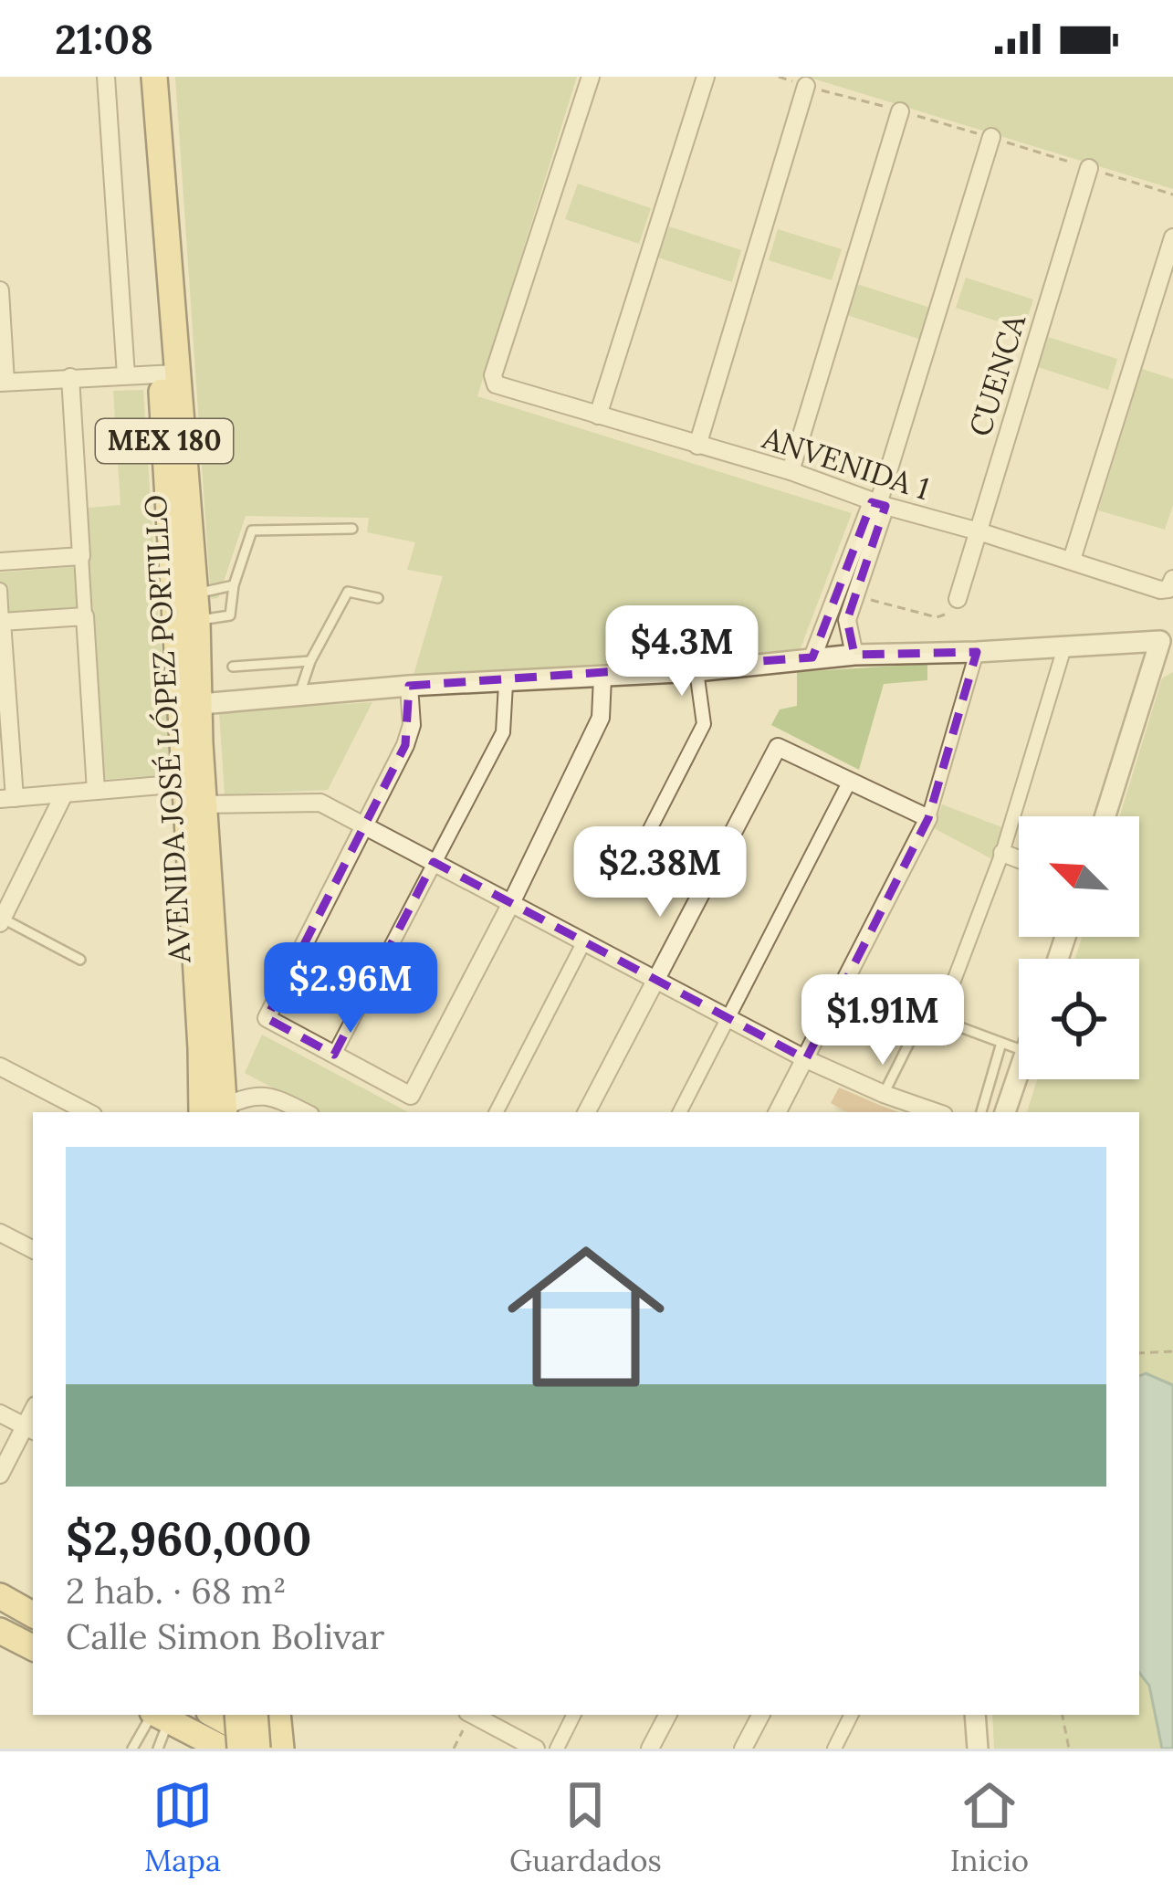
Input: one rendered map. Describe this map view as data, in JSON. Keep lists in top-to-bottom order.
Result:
{
  "streets": {
    "main road": ["MEX 180", "AVENIDA JOSÉ LÓPEZ PORTILLO"],
    "street": ["CUENCA", "ANVENIDA 1"]
  },
  "crossings": [
    ["CUENCA", "ANVENIDA 1"]
  ],
  "north": "top left",
  "page": {
    "status": "21:08",
    "price": [
      "$4.3M",
      "$2.38M",
      "$2.96M",
      "$1.91M"
    ],
    "list": [
      {
        "name": "$2,960,000",
        "note": "2 hab. · 68 m² · Calle Simon Bolivar"
      }
    ],
    "tabs": ["Mapa", "Guardados", "Inicio"]
  }
}
